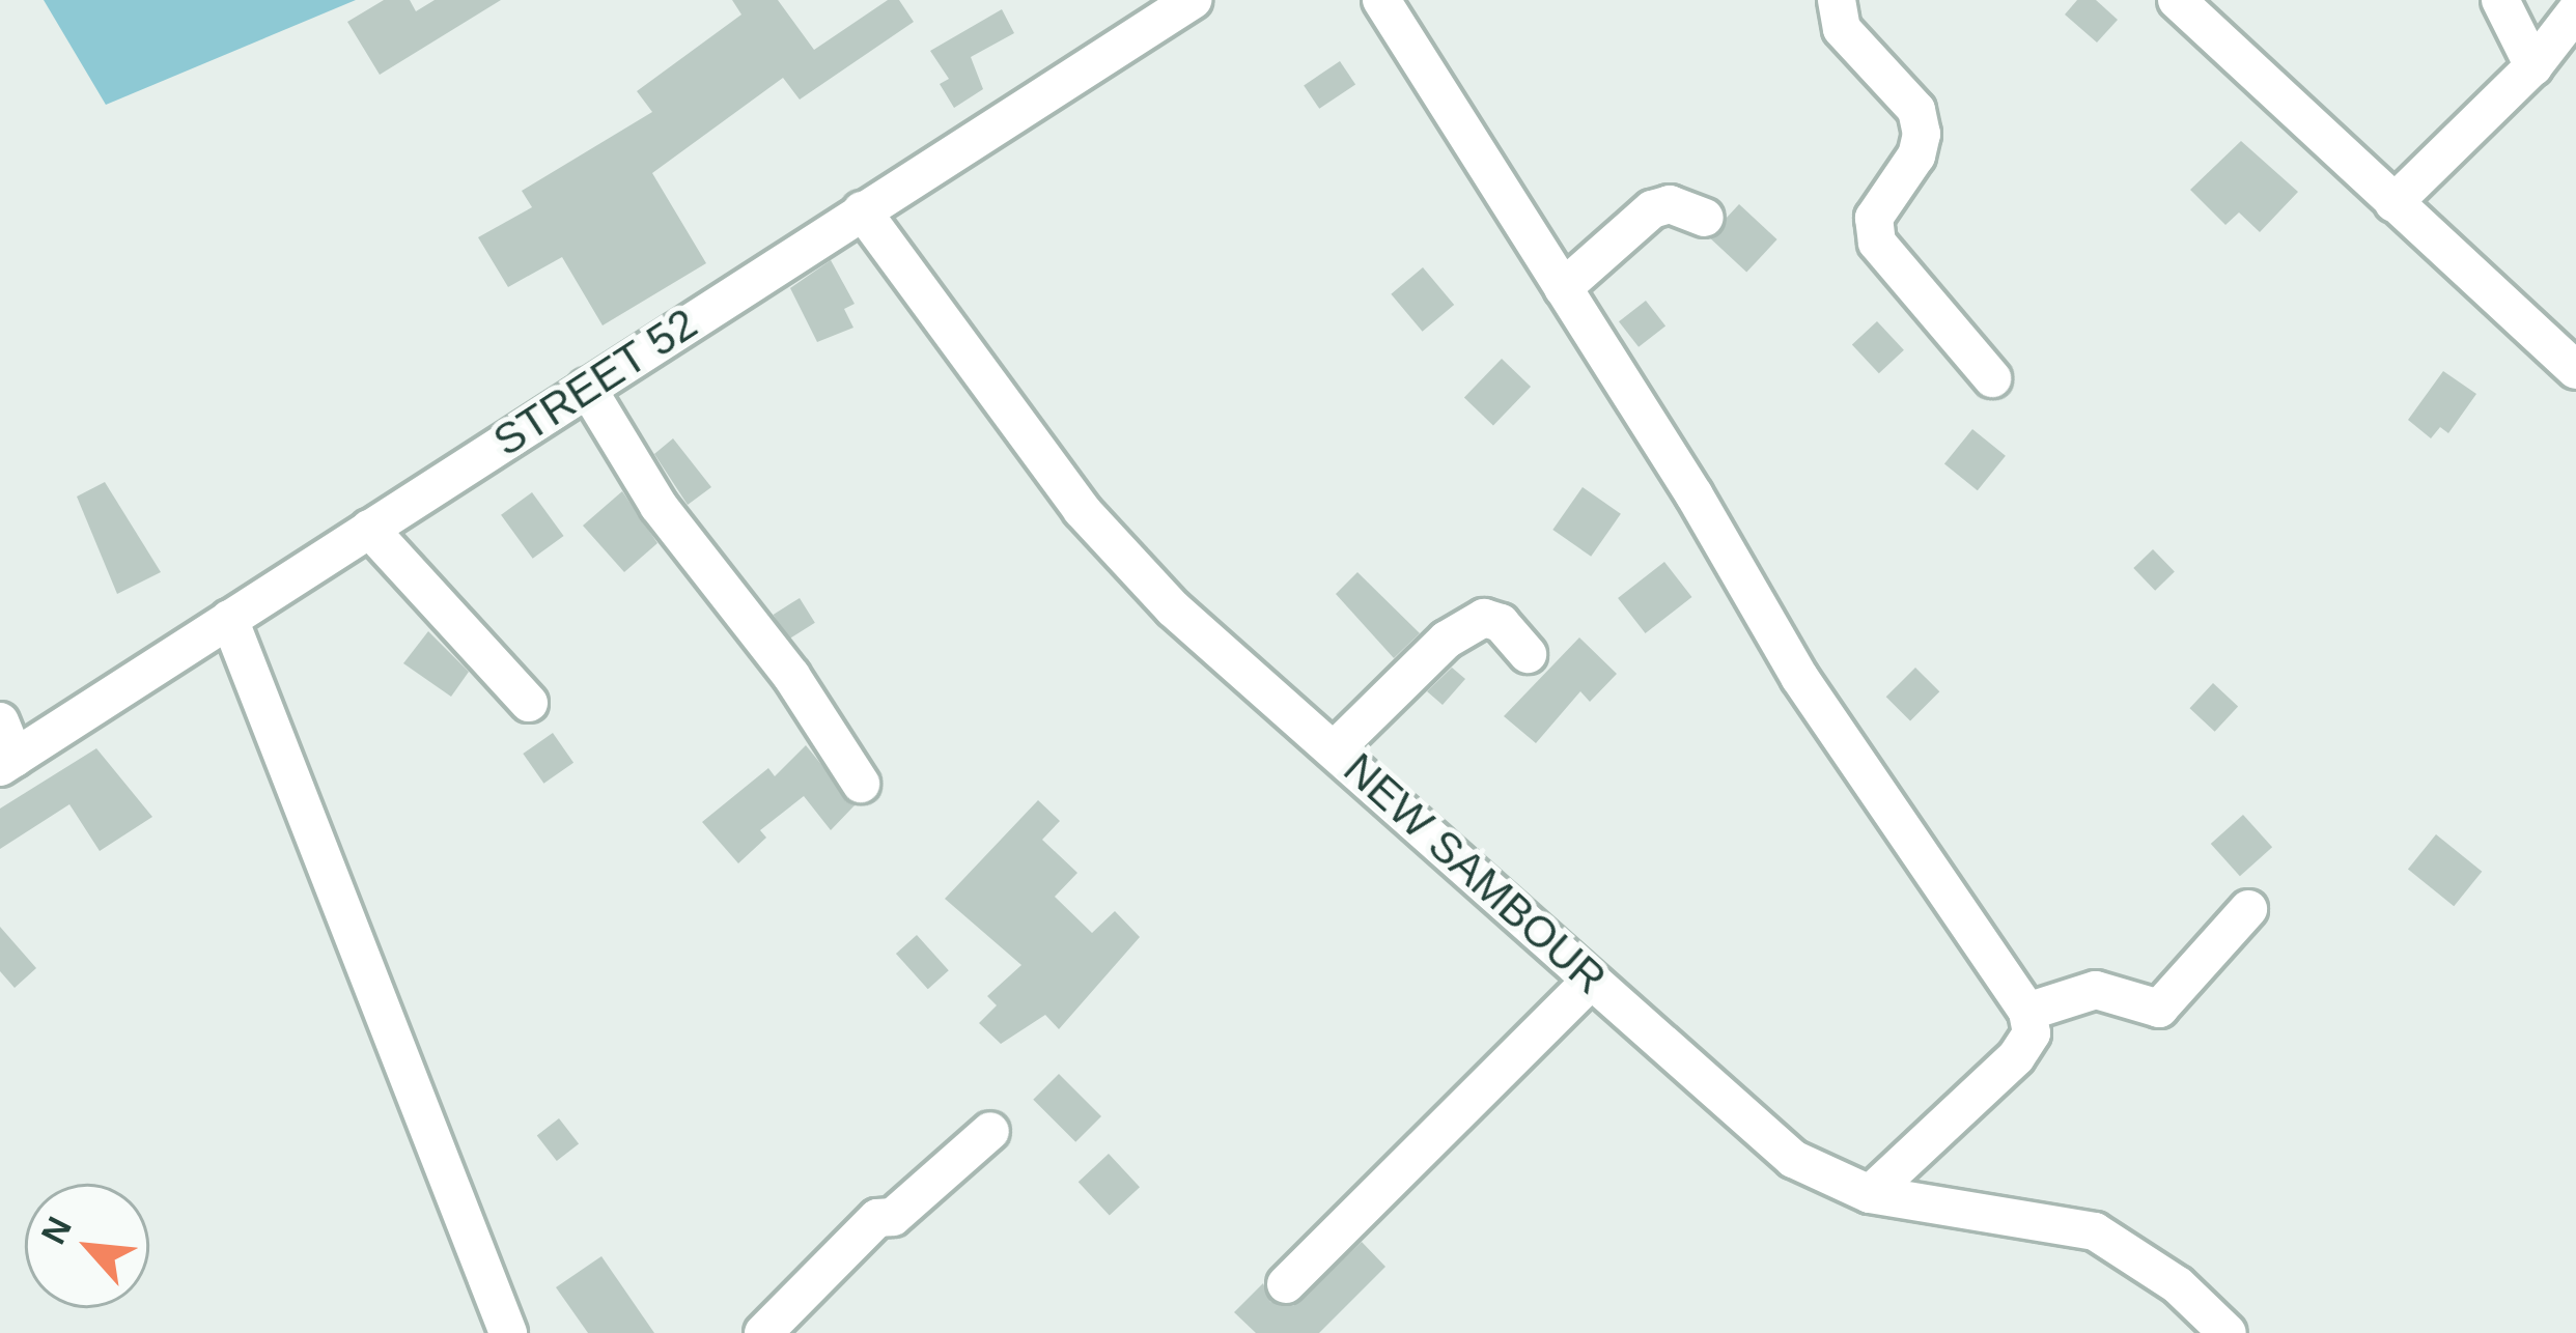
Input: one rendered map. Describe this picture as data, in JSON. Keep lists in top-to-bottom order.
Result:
{
  "streets": {
    "street": ["STREET 52", "NEW SAMBOUR"]
  },
  "crossings": [
    ["STREET 52", "NEW SAMBOUR"]
  ],
  "north": "top left"
}
